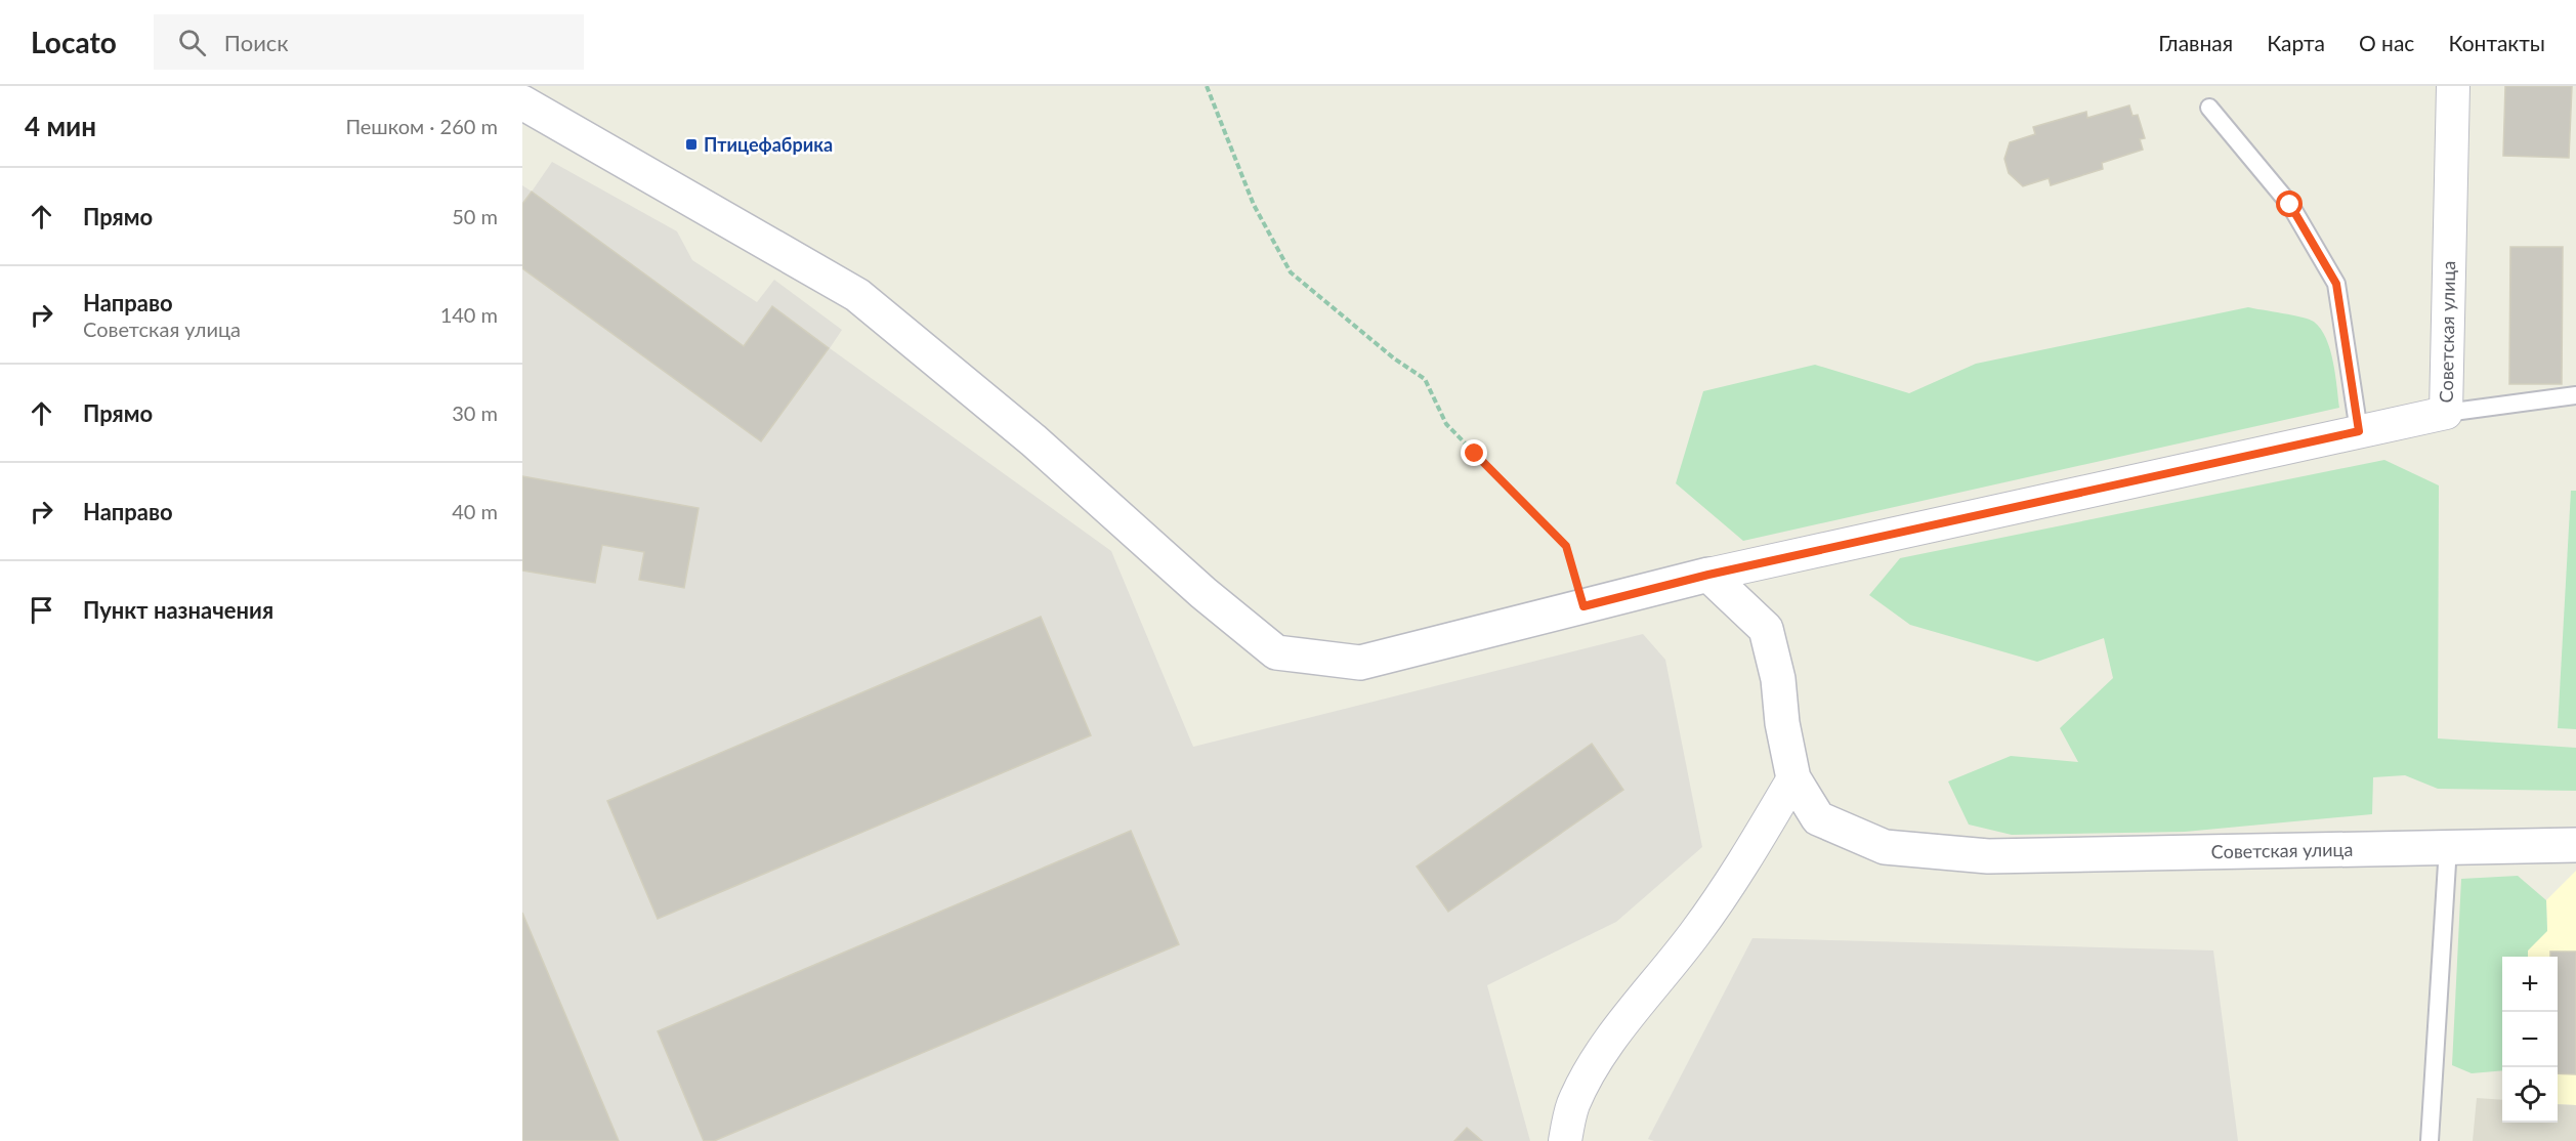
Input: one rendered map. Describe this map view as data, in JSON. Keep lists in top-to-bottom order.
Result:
{
  "streets": {
    "street": ["Советская улица"]
  },
  "places": {
    "transit": ["Птицефабрика"]
  },
  "page": {
    "header": "Locato",
    "search": "Поиск",
    "nav": [
      "Главная",
      "Карта",
      "О нас",
      "Контакты"
    ],
    "heading": ["4 мин", "Пешком · 260 m"],
    "list": [
      ["Прямо", "50 m"],
      ["Направо", "Советская улица", "140 m"],
      ["Прямо", "30 m"],
      ["Направо", "40 m"],
      "Пункт назначения"
    ],
    "map_buttons": ["+", "−"]
  }
}
